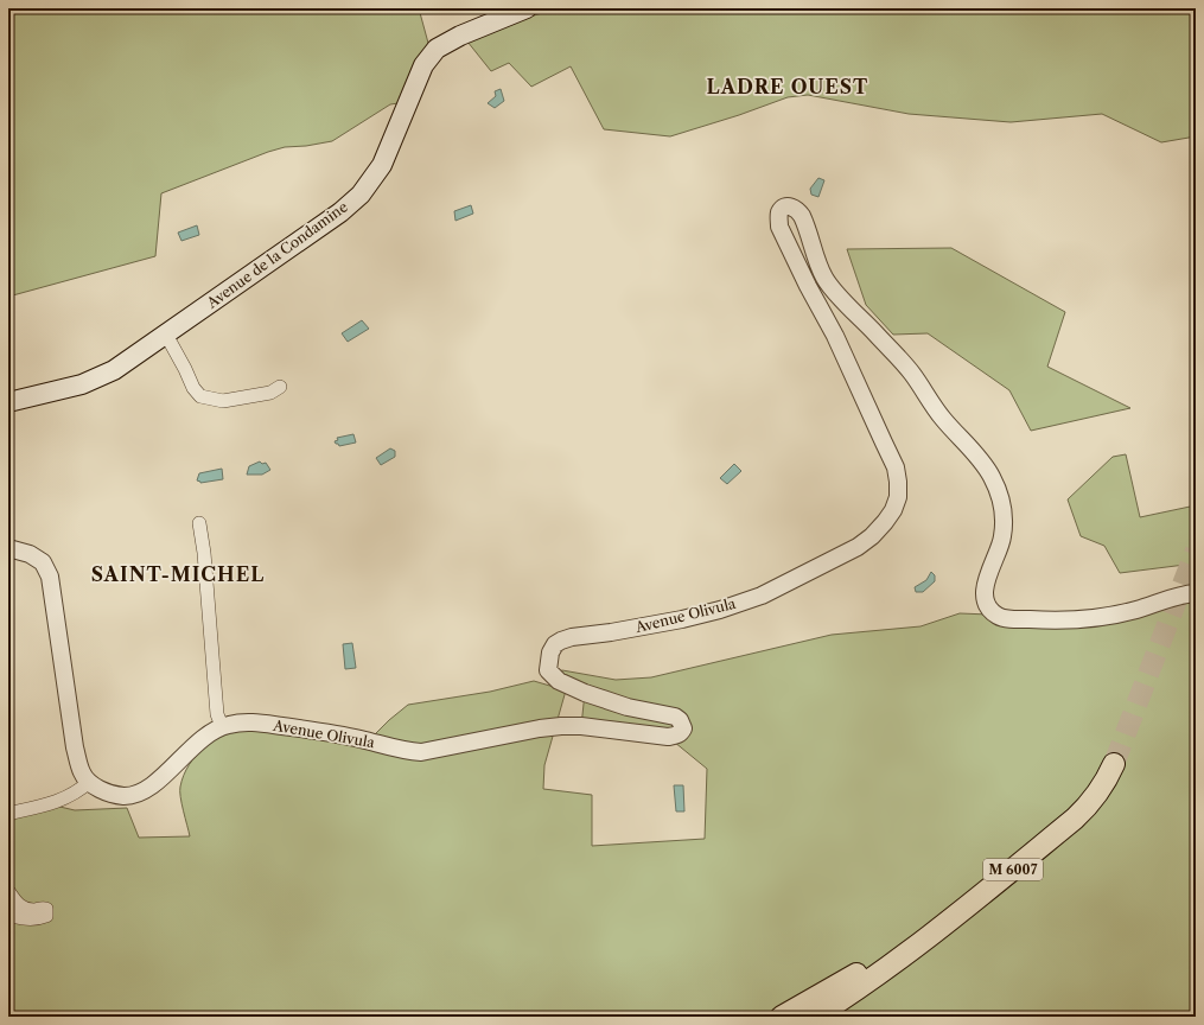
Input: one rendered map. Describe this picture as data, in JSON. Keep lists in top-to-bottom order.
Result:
{
  "streets": {
    "main road": ["Avenue de la Condamine", "M 6007"],
    "street": ["Avenue Olivula"]
  },
  "districts": ["LADRE OUEST", "SAINT-MICHEL"]
}
